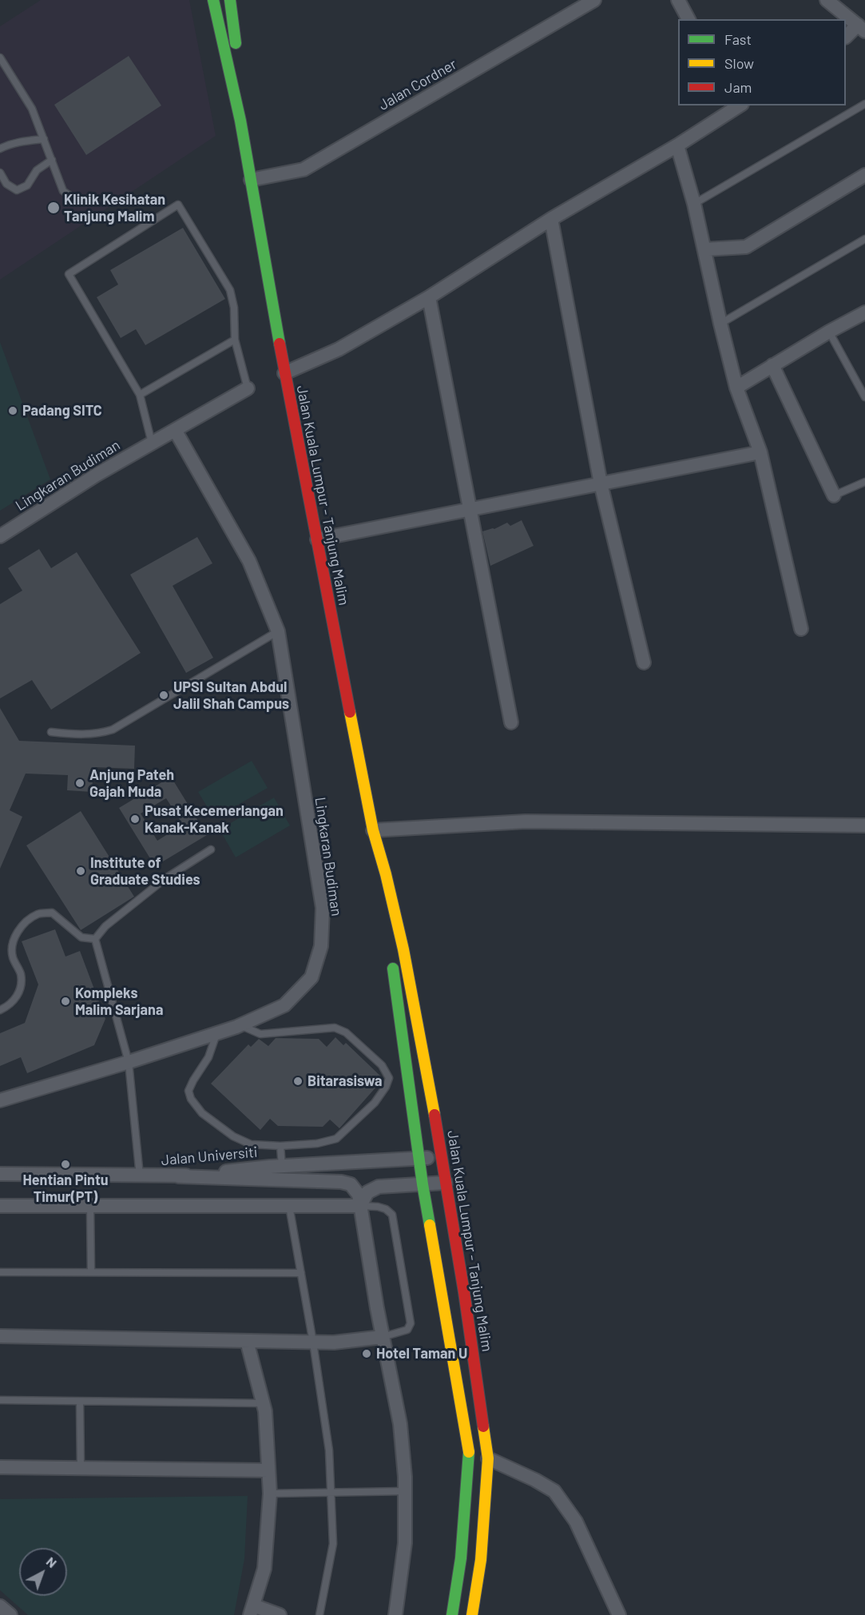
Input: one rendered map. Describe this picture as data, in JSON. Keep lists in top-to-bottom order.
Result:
{
  "streets": {
    "main road": ["Jalan Kuala Lumpur - Tanjung Malim"],
    "street": ["Jalan Cordner", "Lingkaran Budiman", "Jalan Universiti"]
  },
  "crossings": [
    ["Jalan Cordner", "Jalan Kuala Lumpur - Tanjung Malim"],
    ["Jalan Kuala Lumpur - Tanjung Malim", "Jalan Universiti"]
  ],
  "places": [
    "Klinik Kesihatan Tanjung Malim",
    "Padang SITC",
    "UPSI Sultan Abdul Jalil Shah Campus",
    "Anjung Pateh Gajah Muda",
    "Pusat Kecemerlangan Kanak-Kanak",
    "Institute of Graduate Studies",
    "Kompleks Malim Sarjana",
    "Bitarasiswa",
    "Hentian Pintu Timur(PT)",
    "Hotel Taman U"
  ],
  "legend": ["Fast", "Slow", "Jam"],
  "north": "top right"
}
